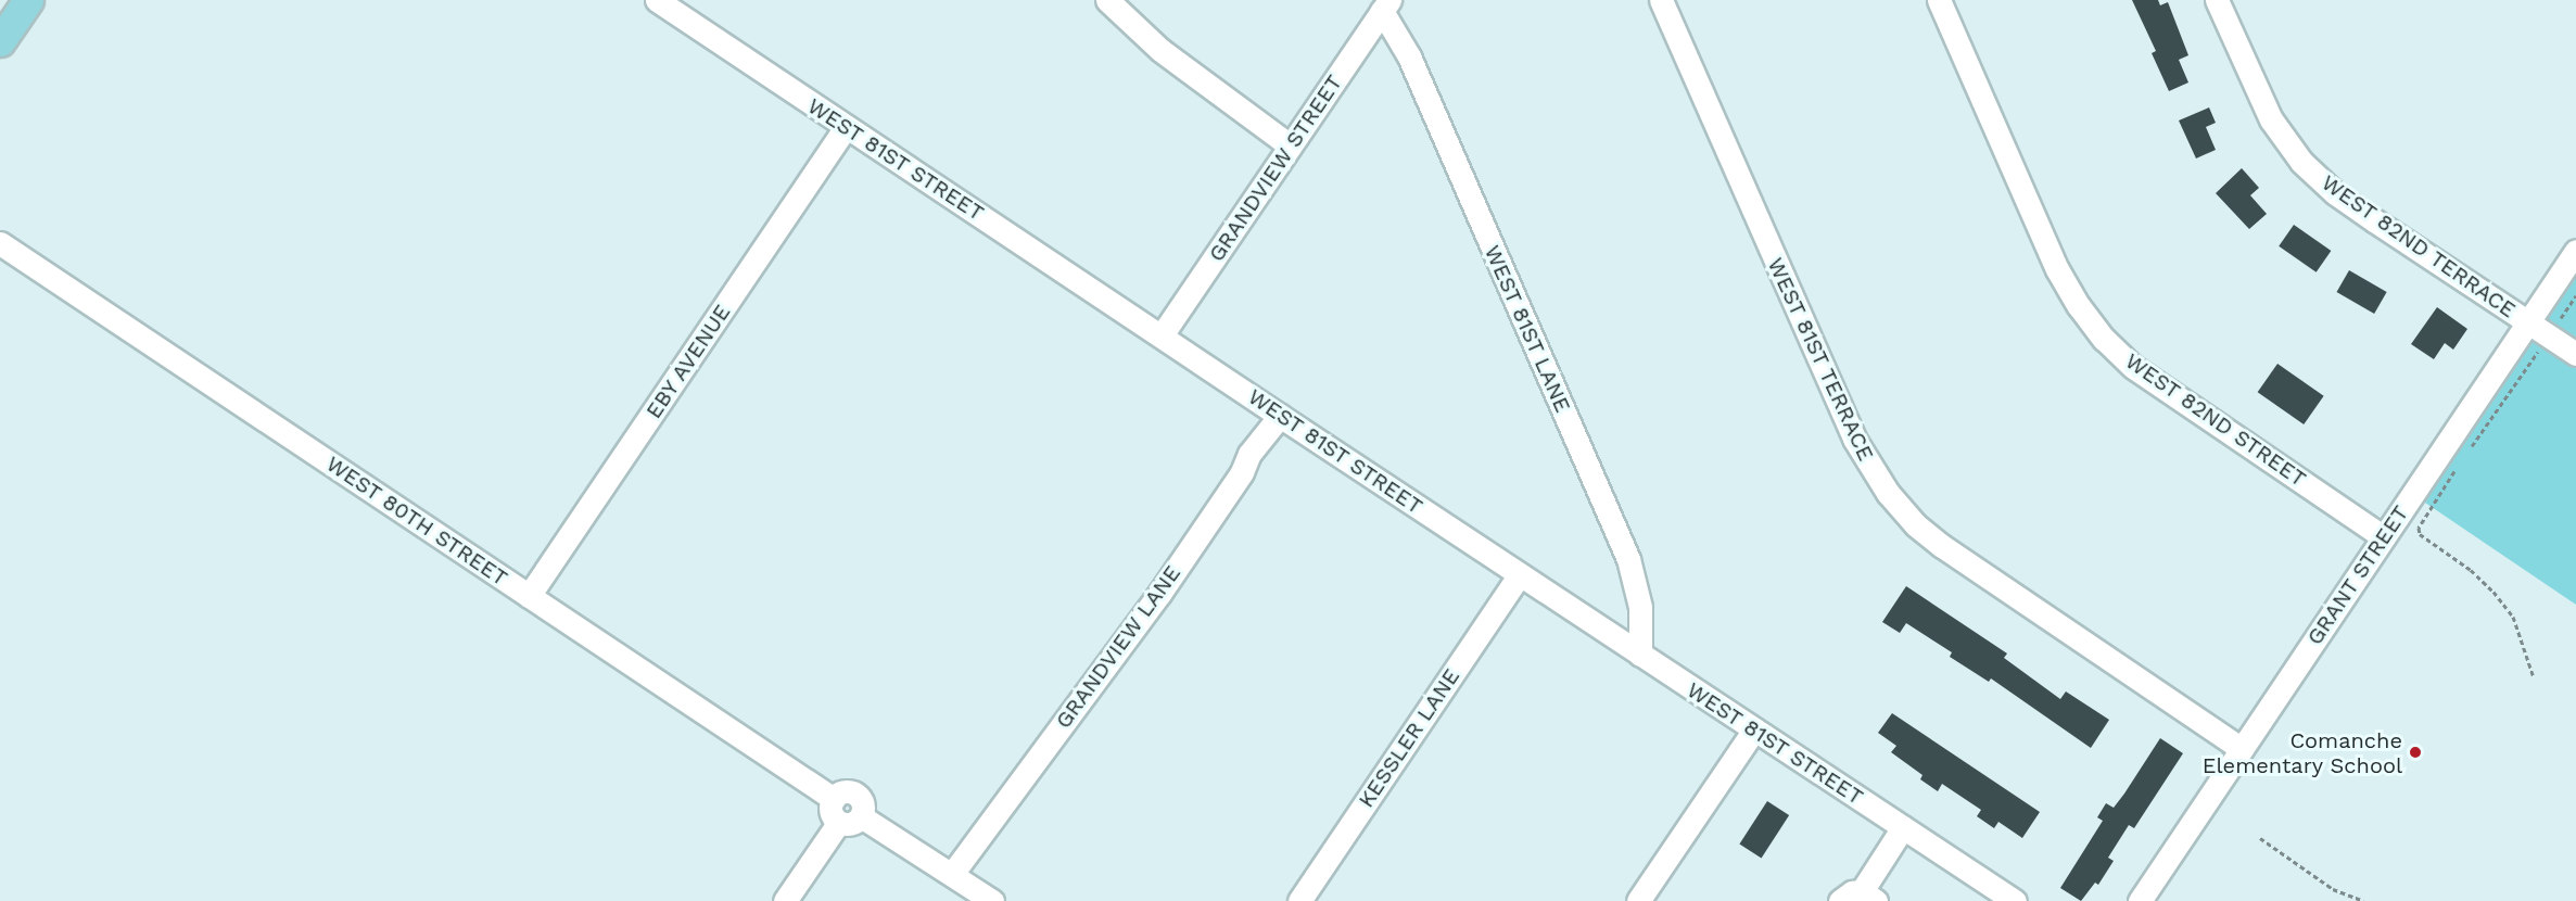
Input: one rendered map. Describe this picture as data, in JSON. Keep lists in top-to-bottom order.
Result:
{
  "streets": {
    "street": [
      "WEST 81ST STREET",
      "GRANDVIEW STREET",
      "WEST 82ND TERRACE",
      "WEST 81ST LANE",
      "WEST 81ST TERRACE",
      "EBY AVENUE",
      "WEST 82ND STREET",
      "WEST 80TH STREET",
      "GRANT STREET",
      "GRANDVIEW LANE",
      "KESSLER LANE"
    ]
  },
  "crossings": [
    ["WEST 81ST STREET", "GRANDVIEW STREET"],
    ["WEST 81ST STREET", "WEST 81ST LANE"],
    ["WEST 81ST STREET", "EBY AVENUE"],
    ["WEST 81ST STREET", "GRANDVIEW LANE"],
    ["WEST 81ST STREET", "KESSLER LANE"],
    ["GRANDVIEW STREET", "WEST 81ST LANE"],
    ["WEST 82ND TERRACE", "GRANT STREET"],
    ["WEST 81ST TERRACE", "GRANT STREET"],
    ["EBY AVENUE", "WEST 80TH STREET"],
    ["WEST 82ND STREET", "GRANT STREET"]
  ],
  "places": ["Comanche Elementary School"]
}
